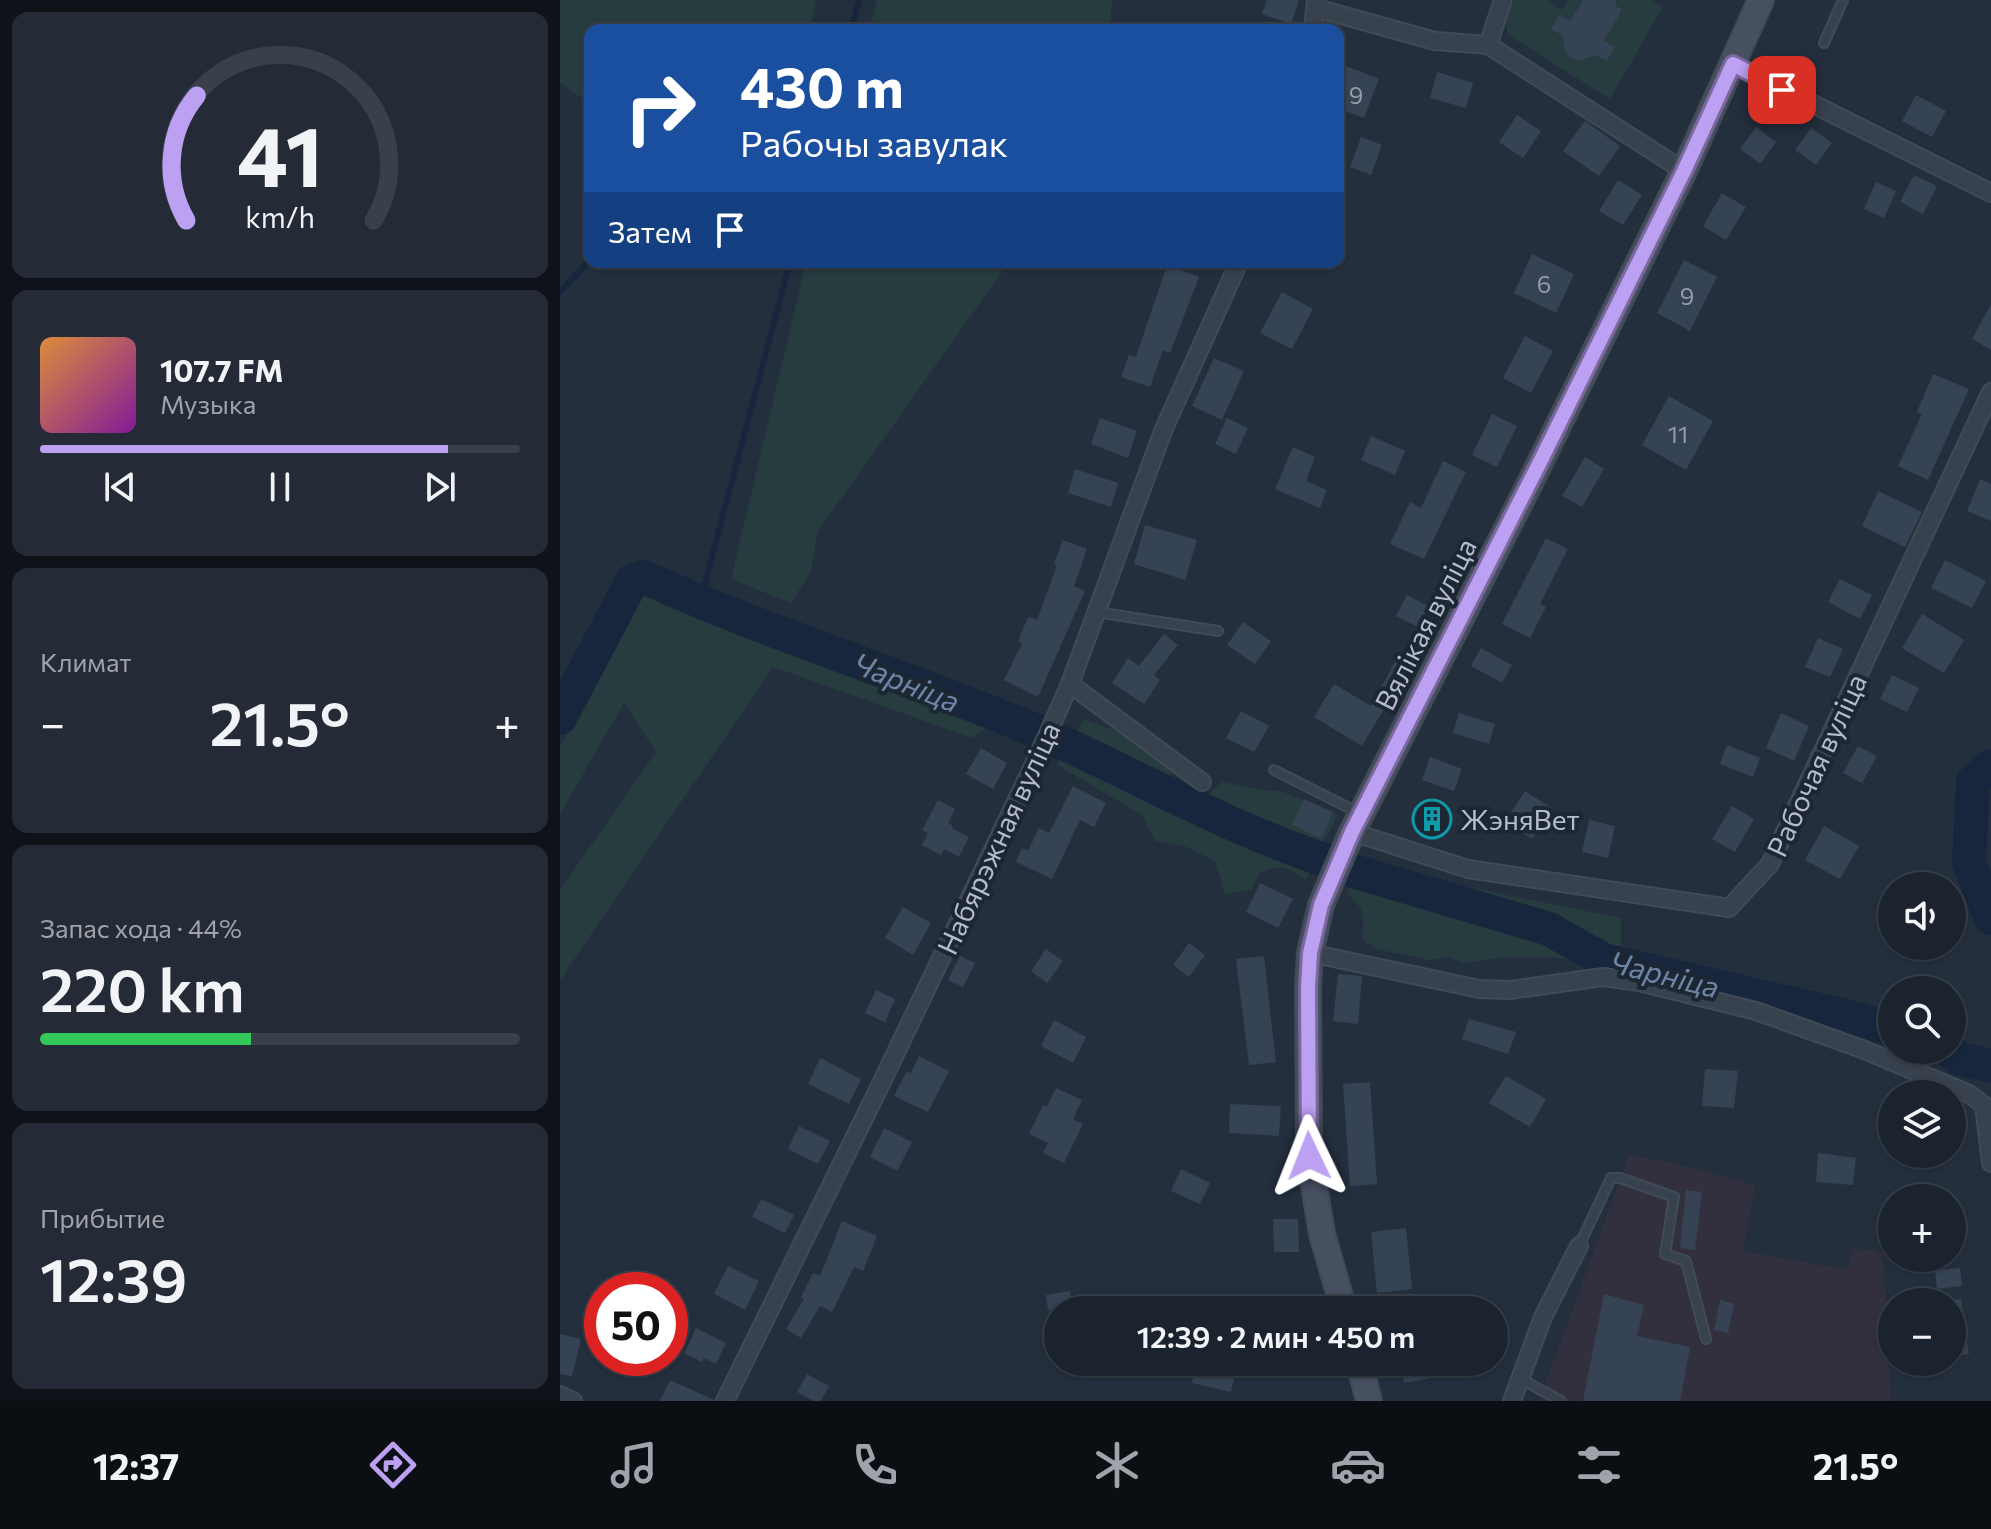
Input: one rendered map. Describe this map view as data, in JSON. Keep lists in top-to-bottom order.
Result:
{
  "streets": {
    "main road": ["Вялікая вуліца"],
    "street": ["Рабочая вуліца", "Набярэжная вуліца"]
  },
  "crossings": [
    ["Вялікая вуліца", "Рабочая вуліца"]
  ],
  "water": ["Чарніца"],
  "places": {
    "building": ["ЖэняВет"]
  },
  "house_numbers": [
    "9",
    "6",
    "9",
    "11"
  ],
  "page": {
    "turn": ["430 m", "Рабочы завулак"],
    "then": "Затем",
    "song": ["107.7 FM", "Музыка"],
    "tile": [
      "Климат",
      ["Запас хода · 44%", "220 km"],
      ["Прибытие", "12:39"]
    ],
    "heat": ["−", "21.5°", "+"],
    "map_buttons": ["+", "−"],
    "limit": "50",
    "trip": "12:39 · 2 мин · 450 m",
    "tabs": ["12:37", "21.5°"],
    "gauge": ["41", "km/h"]
  }
}
